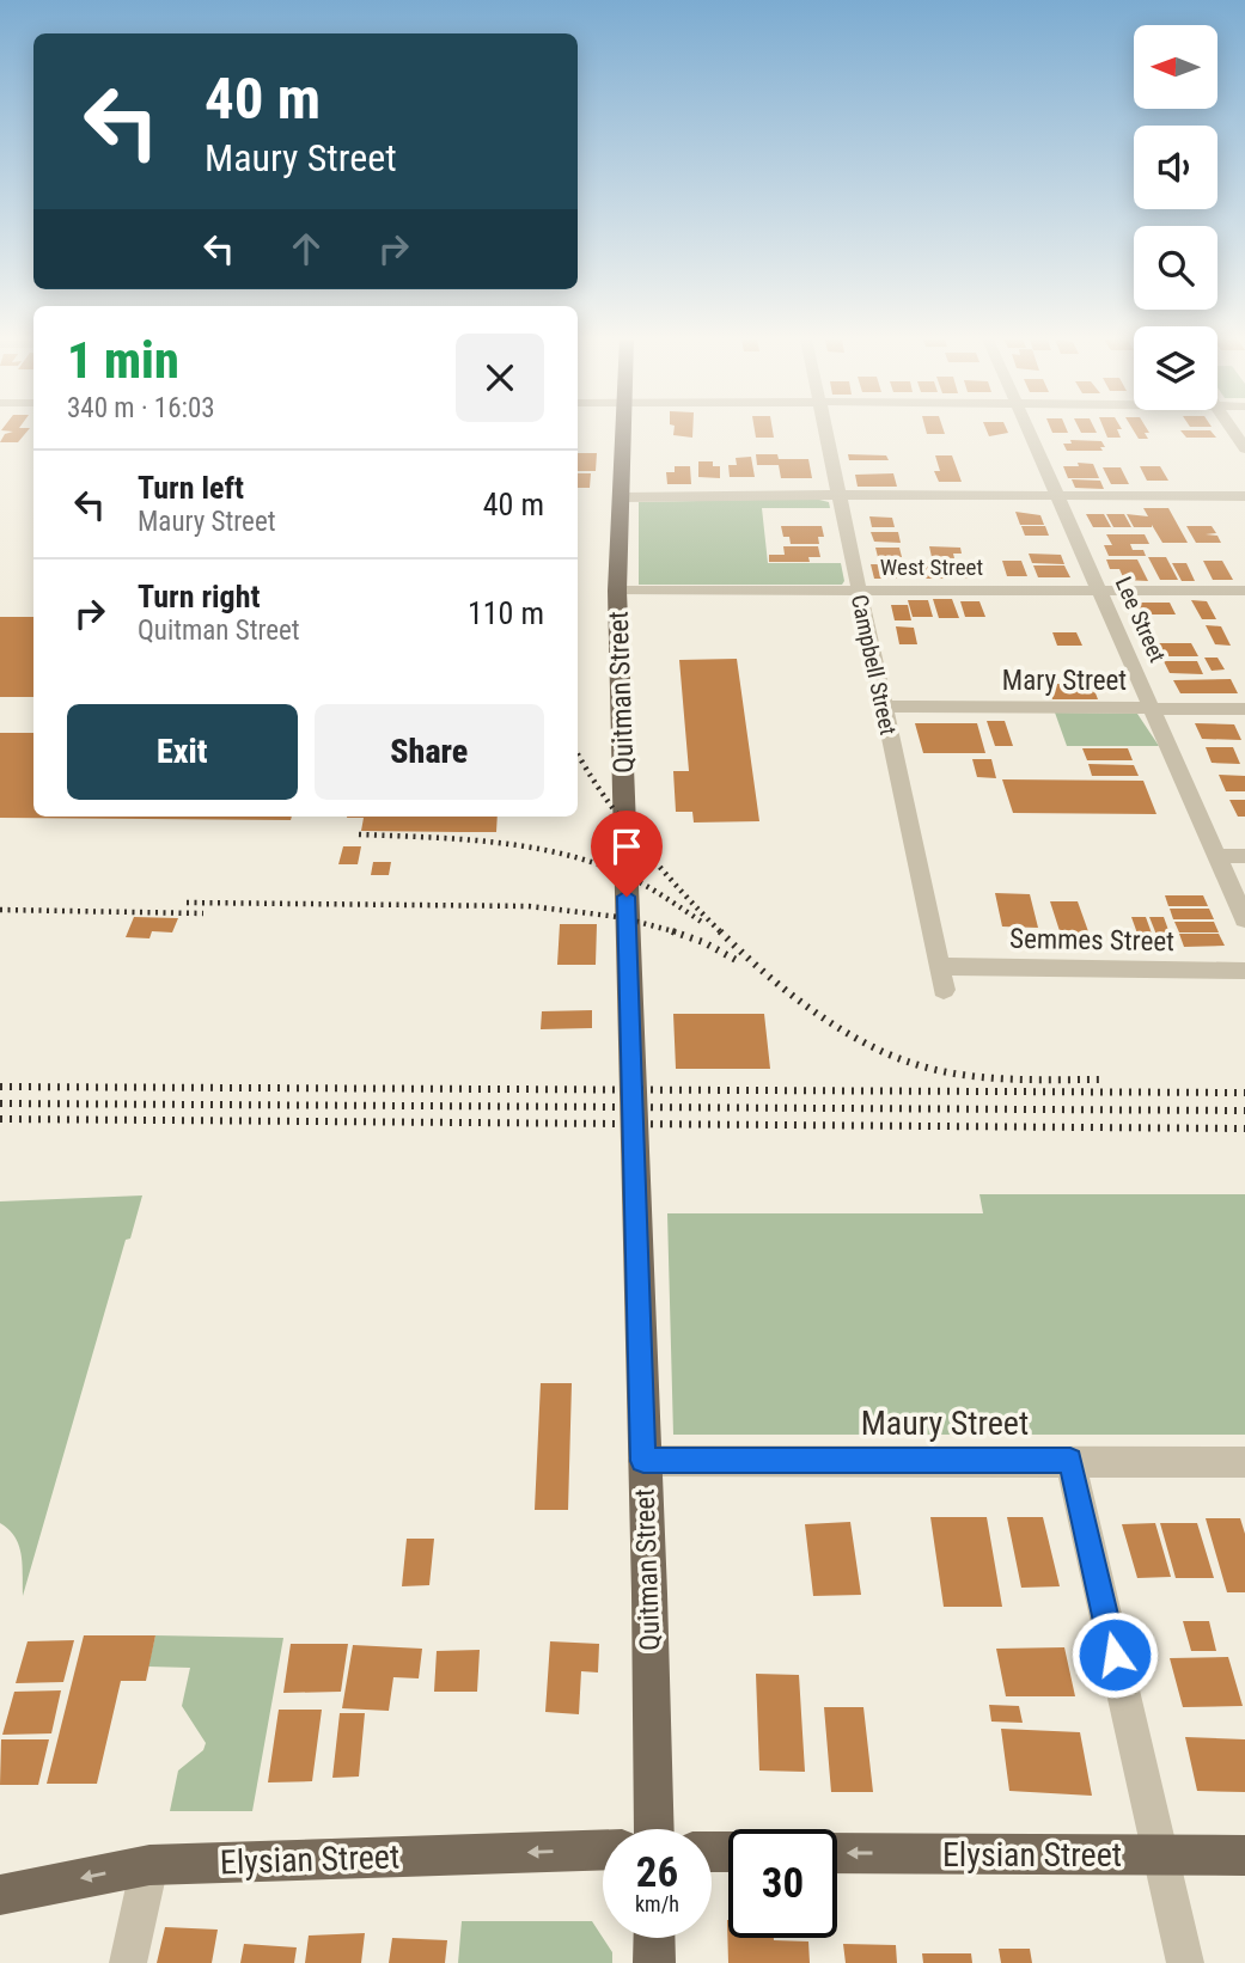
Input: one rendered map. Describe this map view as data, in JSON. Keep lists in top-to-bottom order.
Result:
{
  "streets": {
    "main road": ["Quitman Street", "Elysian Street"],
    "street": [
      "West Street",
      "Lee Street",
      "Campbell Street",
      "Mary Street",
      "Semmes Street",
      "Maury Street"
    ]
  },
  "crossings": [
    ["West Street", "Lee Street"],
    ["West Street", "Campbell Street"],
    ["West Street", "Quitman Street"],
    ["Lee Street", "Mary Street"],
    ["Campbell Street", "Mary Street"],
    ["Campbell Street", "Semmes Street"],
    ["Quitman Street", "Maury Street"]
  ],
  "one_way": ["Elysian Street"],
  "north": "left",
  "page": {
    "turn": ["40 m", "Maury Street"],
    "heading": ["1 min", "340 m · 16:03"],
    "list": [
      {
        "name": "Turn left",
        "note": "Maury Street",
        "value": "40 m"
      },
      {
        "name": "Turn right",
        "note": "Quitman Street",
        "value": "110 m"
      }
    ],
    "buttons": ["Exit", "Share"],
    "speed": "26 km/h",
    "limit": "30"
  }
}
